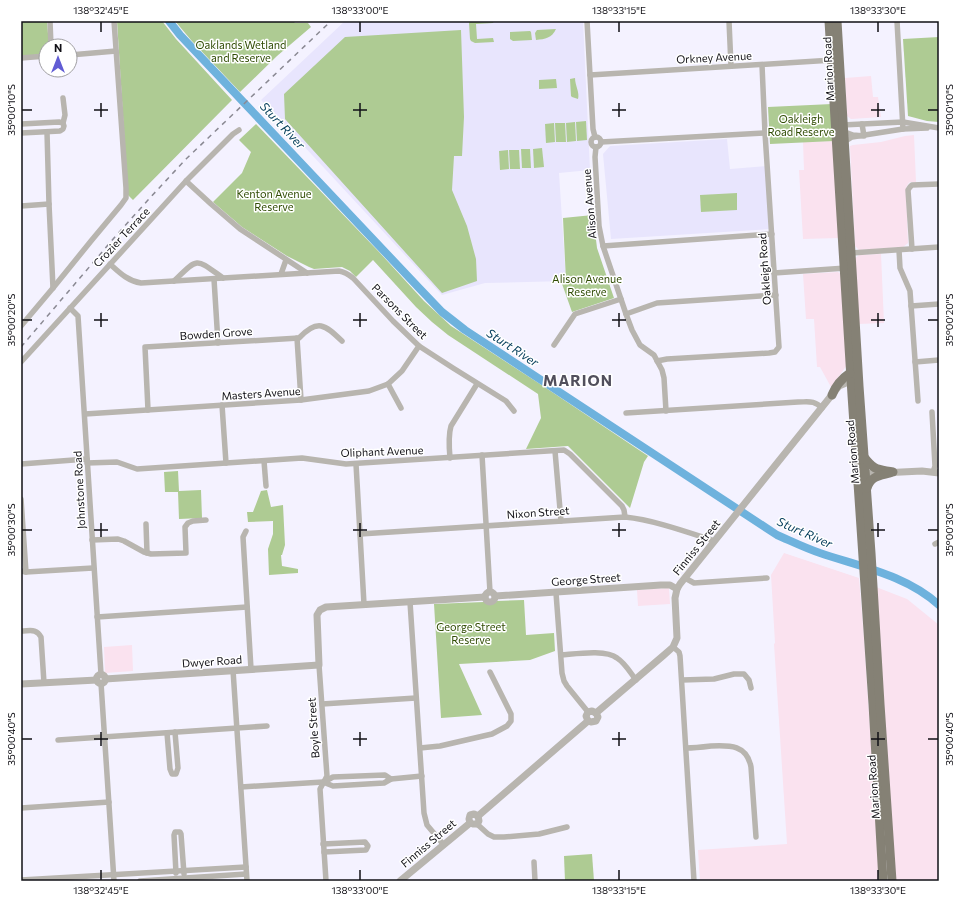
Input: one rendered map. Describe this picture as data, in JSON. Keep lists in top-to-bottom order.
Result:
{
  "streets": {
    "main road": ["Marion Road"],
    "street": [
      "Orkney Avenue",
      "Alison Avenue",
      "Crozier Terrace",
      "Oakleigh Road",
      "Parsons Street",
      "Bowden Grove",
      "Masters Avenue",
      "Oliphant Avenue",
      "Johnstone Road",
      "Nixon Street",
      "Finniss Street",
      "George Street",
      "Dwyer Road",
      "Boyle Street"
    ]
  },
  "crossings": [
    ["Orkney Avenue", "Marion Road"],
    ["Orkney Avenue", "Oakleigh Road"],
    ["Marion Road", "Finniss Street"],
    ["Alison Avenue", "Oakleigh Road"],
    ["Crozier Terrace", "Parsons Street"],
    ["Crozier Terrace", "Johnstone Road"],
    ["Parsons Street", "Masters Avenue"],
    ["Bowden Grove", "Masters Avenue"],
    ["Masters Avenue", "Johnstone Road"],
    ["Oliphant Avenue", "Johnstone Road"],
    ["Oliphant Avenue", "Nixon Street"],
    ["Johnstone Road", "Dwyer Road"],
    ["Nixon Street", "Finniss Street"],
    ["Finniss Street", "George Street"],
    ["George Street", "Boyle Street"],
    ["Dwyer Road", "Boyle Street"]
  ],
  "districts": ["MARION"],
  "water": ["Sturt River"],
  "parks": [
    "Oaklands Wetland and Reserve",
    "Oakleigh Road Reserve",
    "Kenton Avenue Reserve",
    "Alison Avenue Reserve",
    "George Street Reserve"
  ],
  "north": "top",
  "coordinates": [
    "138°32'45\"E",
    "138°33'00\"E",
    "138°33'15\"E",
    "138°33'30\"E",
    "35°00'10\"S",
    "35°00'20\"S",
    "35°00'30\"S",
    "35°00'40\"S"
  ]
}
